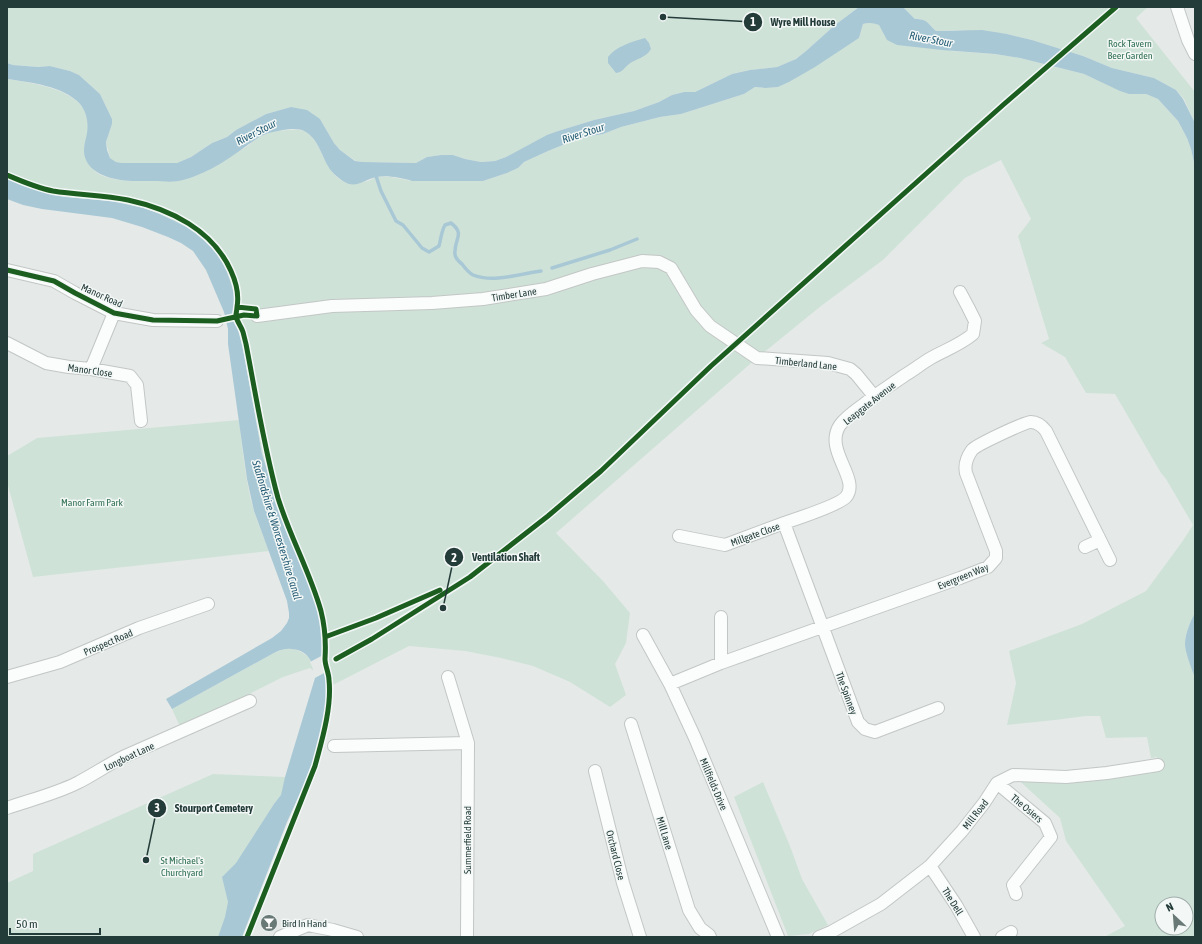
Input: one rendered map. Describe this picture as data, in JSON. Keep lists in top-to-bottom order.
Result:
{
  "streets": {
    "street": [
      "Timber Lane",
      "Manor Road",
      "Timberland Lane",
      "Manor Close",
      "Leapgate Avenue",
      "Millgate Close",
      "Evergreen Way",
      "Prospect Road",
      "The Spinney",
      "Longboat Lane",
      "Millfields Drive",
      "The Osiers",
      "Mill Road",
      "Mill Lane",
      "Summerfield Road",
      "Orchard Close",
      "The Dell"
    ]
  },
  "crossings": [
    ["Timber Lane", "Timberland Lane"],
    ["Timberland Lane", "Leapgate Avenue"],
    ["Leapgate Avenue", "Millgate Close"],
    ["Evergreen Way", "The Spinney"],
    ["Evergreen Way", "Millfields Drive"],
    ["The Osiers", "Mill Road"],
    ["Mill Road", "The Dell"]
  ],
  "water": ["River Stour", "Staffordshire & Worcestershire Canal"],
  "parks": ["Rock Tavern Beer Garden", "Manor Farm Park", "St Michael's Churchyard"],
  "places": {
    "other": ["Wyre Mill House", "Ventilation Shaft", "Stourport Cemetery"],
    "bar": ["Bird In Hand"]
  },
  "scale_bar": "50 m",
  "north": "top left"
}
